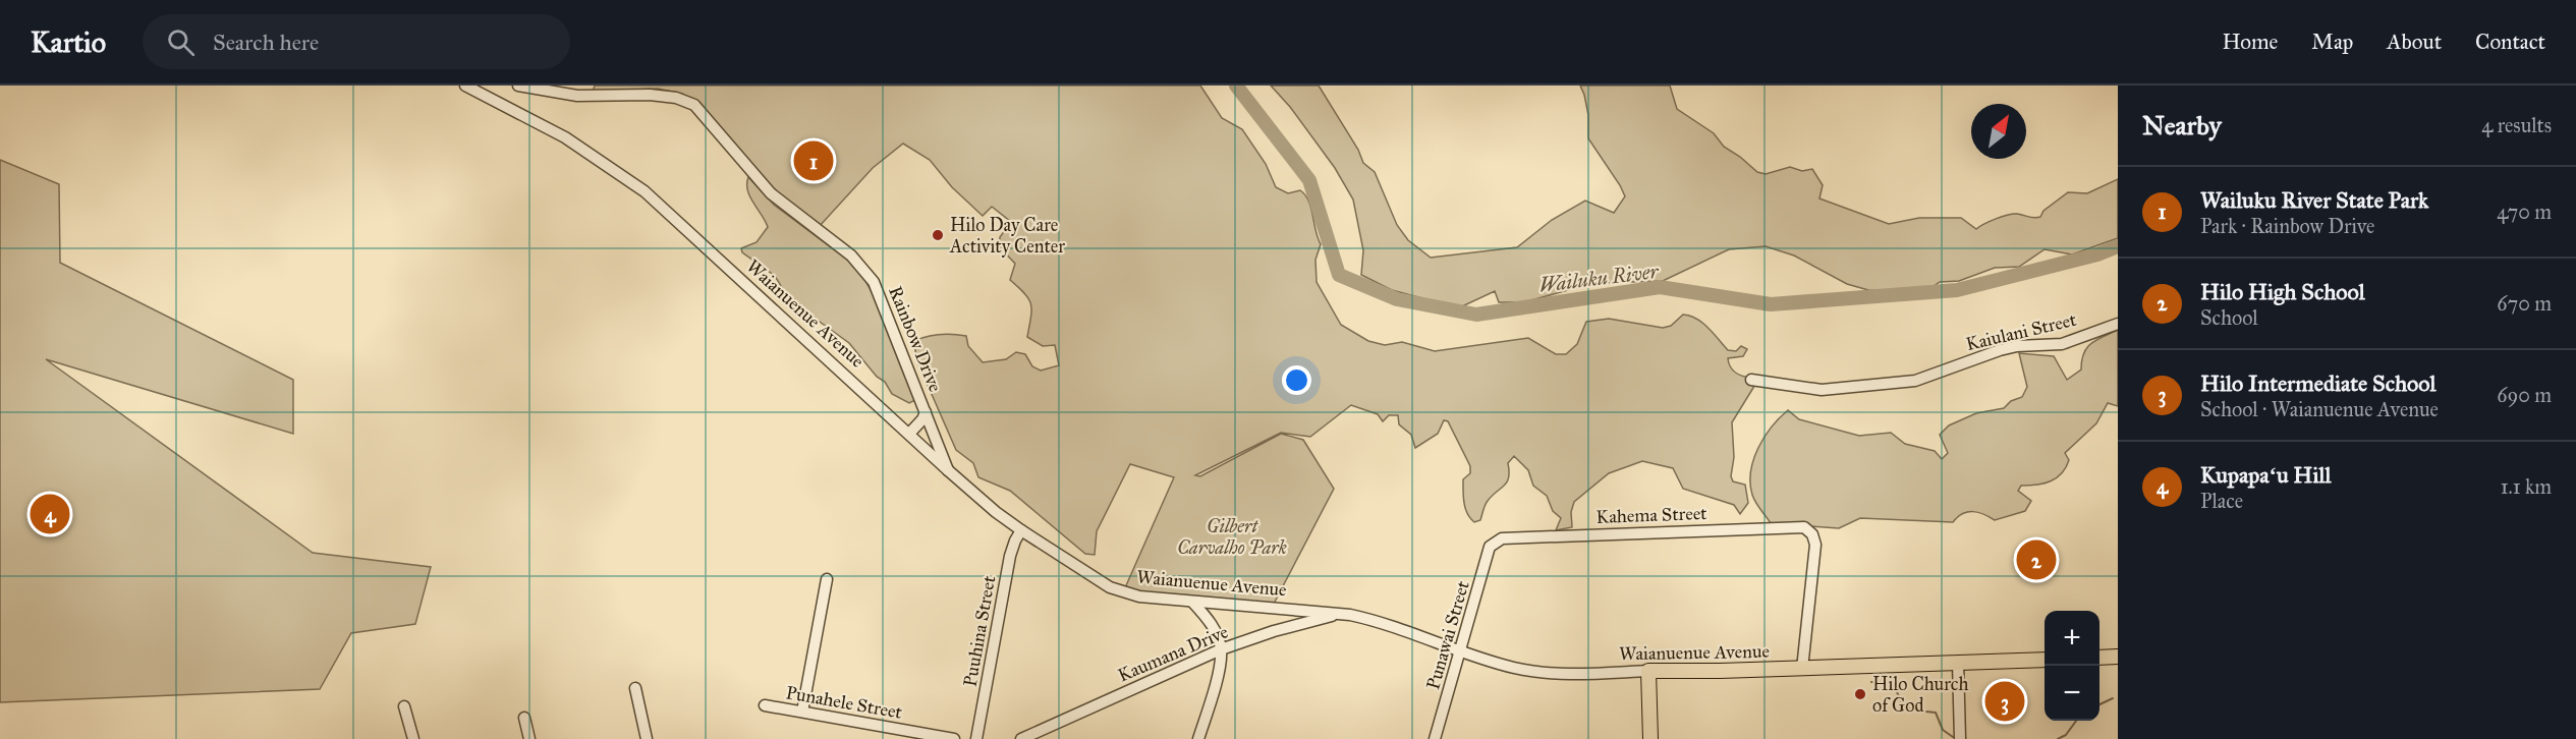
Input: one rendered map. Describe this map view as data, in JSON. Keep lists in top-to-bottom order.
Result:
{
  "streets": {
    "main road": ["Waianuenue Avenue"],
    "street": [
      "Kaiulani Street",
      "Rainbow Drive",
      "Kahema Street",
      "Puuhina Street",
      "Punawai Street",
      "Kaumana Drive",
      "Punahele Street"
    ]
  },
  "crossings": [
    ["Waianuenue Avenue", "Rainbow Drive"],
    ["Waianuenue Avenue", "Kahema Street"],
    ["Waianuenue Avenue", "Puuhina Street"],
    ["Waianuenue Avenue", "Punawai Street"],
    ["Waianuenue Avenue", "Kaumana Drive"],
    ["Kahema Street", "Punawai Street"]
  ],
  "water": ["Wailuku River"],
  "parks": ["Gilbert Carvalho Park"],
  "places": ["Hilo Day Care Activity Center", "Hilo Church of God"],
  "north": "top right",
  "page": {
    "header": "Kartio",
    "search": "Search here",
    "nav": [
      "Home",
      "Map",
      "About",
      "Contact"
    ],
    "heading": ["Nearby", "4 results"],
    "pins": [
      "1",
      "4",
      "2",
      "3"
    ],
    "list": [
      {
        "mark": "1",
        "name": "Wailuku River State Park",
        "note": "Park · Rainbow Drive",
        "value": "470 m"
      },
      {
        "mark": "2",
        "name": "Hilo High School",
        "note": "School",
        "value": "670 m"
      },
      {
        "mark": "3",
        "name": "Hilo Intermediate School",
        "note": "School · Waianuenue Avenue",
        "value": "690 m"
      },
      {
        "mark": "4",
        "name": "Kupapaʻu Hill",
        "note": "Place",
        "value": "1.1 km"
      }
    ],
    "map_buttons": ["+", "−"]
  }
}
